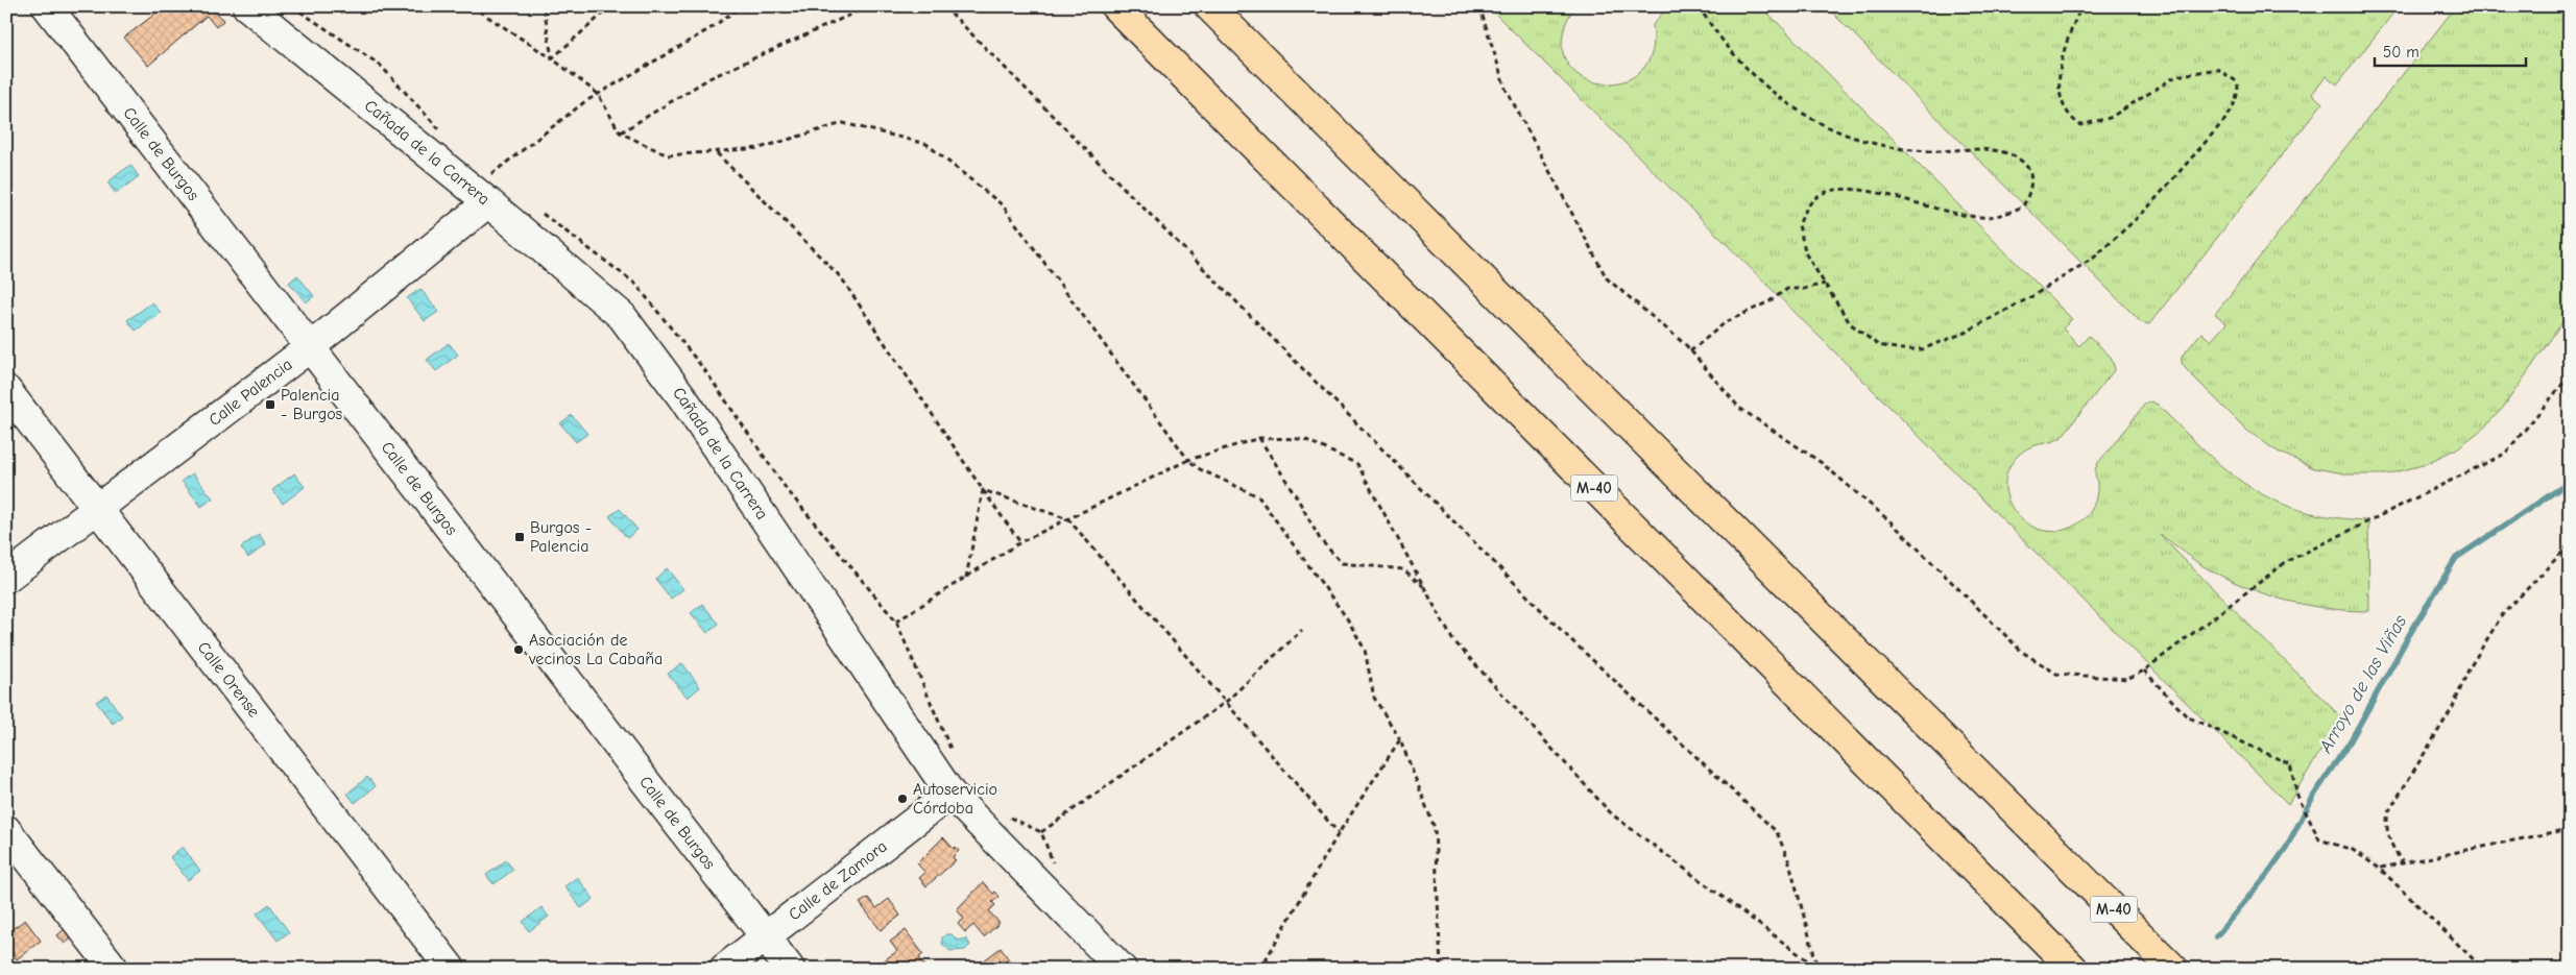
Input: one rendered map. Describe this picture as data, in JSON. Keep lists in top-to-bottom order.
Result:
{
  "streets": {
    "highway": ["M-40"],
    "street": [
      "Calle de Burgos",
      "Cañada de la Carrera",
      "Calle Palencia",
      "Calle Orense",
      "Calle de Zamora"
    ]
  },
  "crossings": [
    ["Calle de Burgos", "Calle Palencia"],
    ["Calle de Burgos", "Calle de Zamora"],
    ["Cañada de la Carrera", "Calle Palencia"],
    ["Cañada de la Carrera", "Calle de Zamora"],
    ["Calle Palencia", "Calle Orense"]
  ],
  "water": ["Arroyo de las Viñas"],
  "places": {
    "transit": ["Palencia - Burgos", "Burgos - Palencia"],
    "other": ["Asociación de vecinos La Cabaña", "Autoservicio Córdoba"]
  },
  "scale_bar": "50 m"
}
